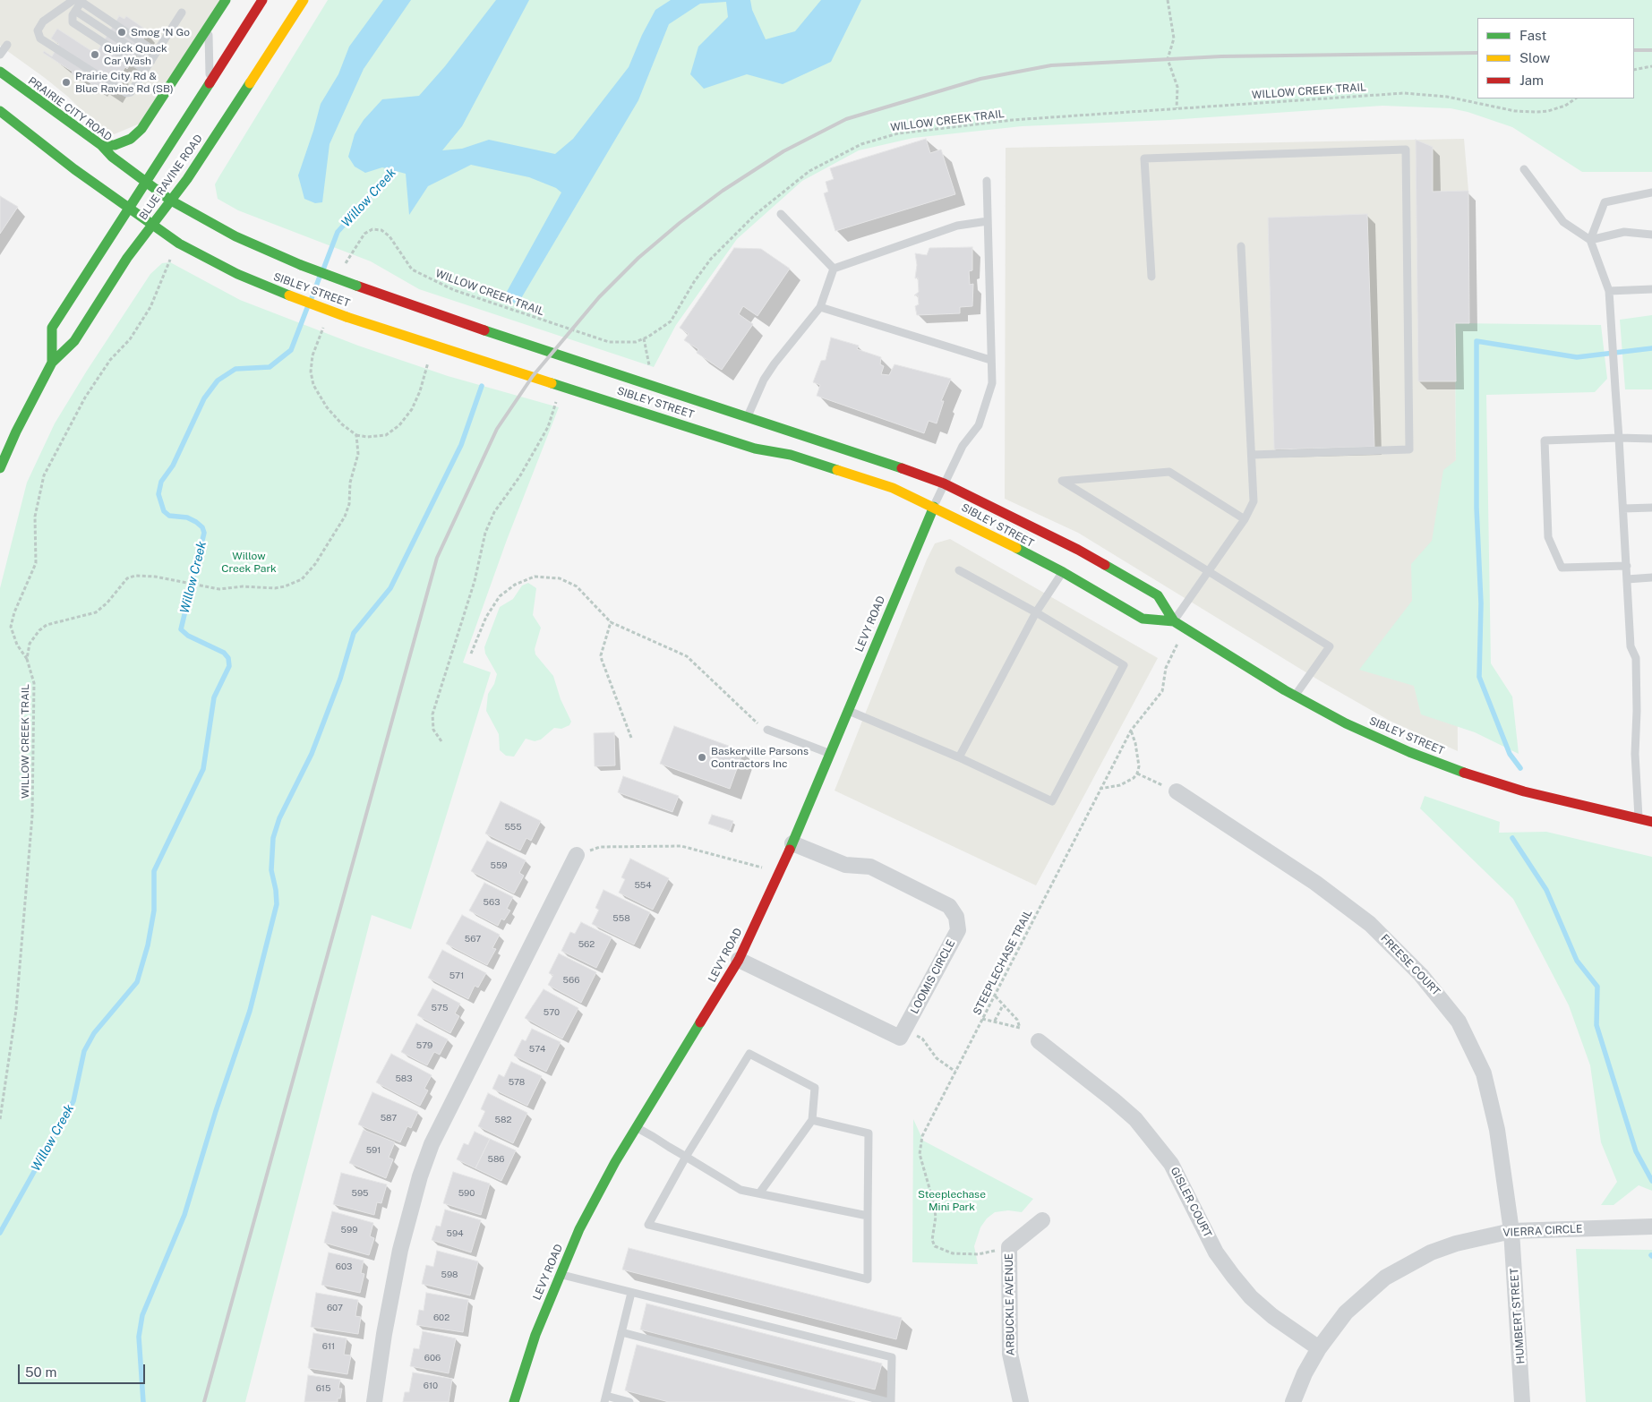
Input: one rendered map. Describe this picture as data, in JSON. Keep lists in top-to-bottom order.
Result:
{
  "streets": {
    "street": [
      "PRAIRIE CITY ROAD",
      "BLUE RAVINE ROAD",
      "SIBLEY STREET",
      "LEVY ROAD",
      "FREESE COURT",
      "LOOMIS CIRCLE",
      "GISLER COURT",
      "VIERRA CIRCLE",
      "ARBUCKLE AVENUE",
      "HUMBERT STREET"
    ],
    "path": ["WILLOW CREEK TRAIL", "STEEPLECHASE TRAIL"]
  },
  "crossings": [
    ["PRAIRIE CITY ROAD", "BLUE RAVINE ROAD"],
    ["PRAIRIE CITY ROAD", "SIBLEY STREET"],
    ["BLUE RAVINE ROAD", "SIBLEY STREET"],
    ["SIBLEY STREET", "LEVY ROAD"],
    ["SIBLEY STREET", "STEEPLECHASE TRAIL"],
    ["LEVY ROAD", "LOOMIS CIRCLE"],
    ["STEEPLECHASE TRAIL", "ARBUCKLE AVENUE"],
    ["FREESE COURT", "VIERRA CIRCLE"],
    ["FREESE COURT", "HUMBERT STREET"],
    ["GISLER COURT", "VIERRA CIRCLE"],
    ["VIERRA CIRCLE", "HUMBERT STREET"]
  ],
  "water": ["Willow Creek"],
  "parks": ["Willow Creek Park", "Steeplechase Mini Park"],
  "places": [
    "Smog 'N Go",
    "Quick Quack Car Wash",
    "Prairie City Rd & Blue Ravine Rd (SB)",
    "Baskerville Parsons Contractors Inc"
  ],
  "house_numbers": [
    "555",
    "559",
    "554",
    "563",
    "558",
    "567",
    "562",
    "571",
    "566",
    "575",
    "570",
    "579",
    "574",
    "583",
    "578",
    "587",
    "582",
    "591",
    "586",
    "595",
    "590",
    "599",
    "594",
    "603",
    "598",
    "607",
    "602",
    "611",
    "606",
    "610",
    "615"
  ],
  "legend": ["Fast", "Slow", "Jam"],
  "scale_bar": "50 m"
}
